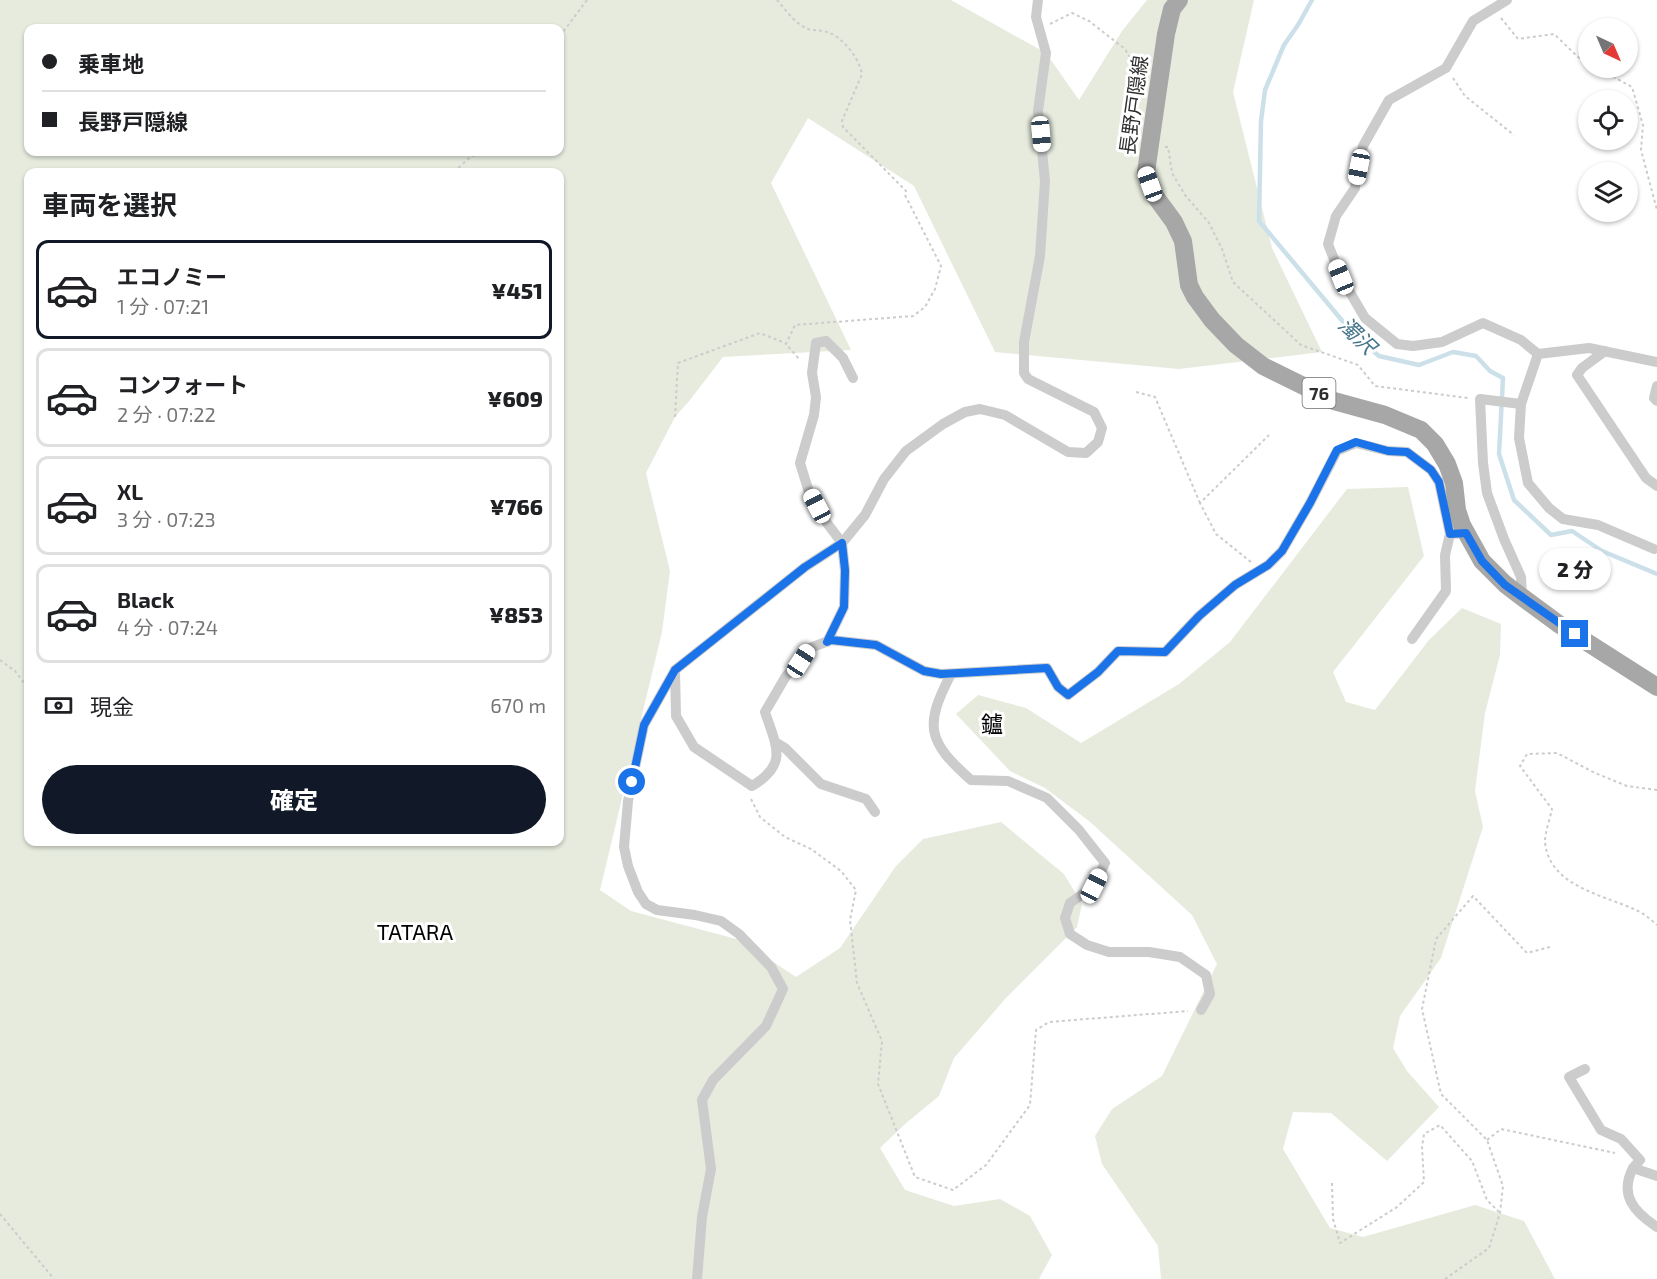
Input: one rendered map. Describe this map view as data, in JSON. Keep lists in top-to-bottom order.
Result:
{
  "streets": {
    "main road": ["長野戸隠線", "76"]
  },
  "districts": ["鑪", "TATARA"],
  "water": ["濁沢"],
  "north": "bottom right",
  "page": {
    "banner": ["乗車地", "長野戸隠線"],
    "heading": "車両を選択",
    "list": [
      {
        "name": "エコノミー",
        "note": "1 分 · 07:21",
        "value": "¥451"
      },
      {
        "name": "コンフォート",
        "note": "2 分 · 07:22",
        "value": "¥609"
      },
      {
        "name": "XL",
        "note": "3 分 · 07:23",
        "value": "¥766"
      },
      {
        "name": "Black",
        "note": "4 分 · 07:24",
        "value": "¥853"
      }
    ],
    "bubble": "2 分",
    "pay": ["現金", "670 m"],
    "buttons": "確定"
  }
}
